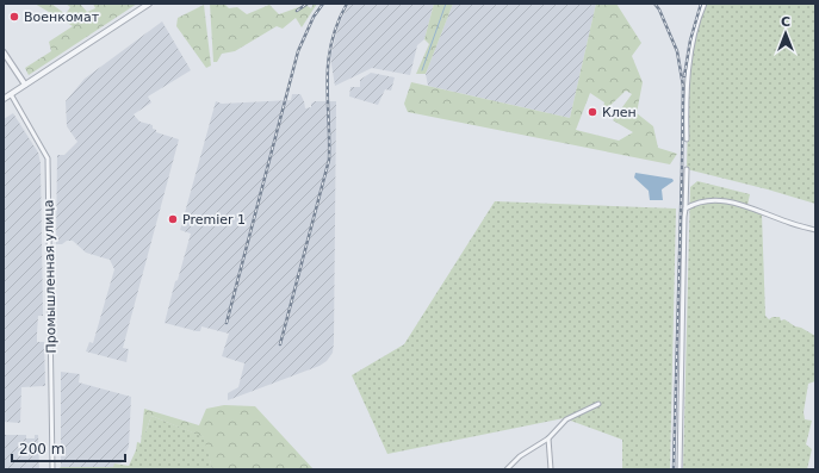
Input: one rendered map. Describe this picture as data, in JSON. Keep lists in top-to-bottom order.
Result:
{
  "streets": {
    "street": ["Промышленная улица"]
  },
  "places": ["Военкомат", "Клен", "Premier 1"],
  "scale_bar": "200 m",
  "north": "top"
}
